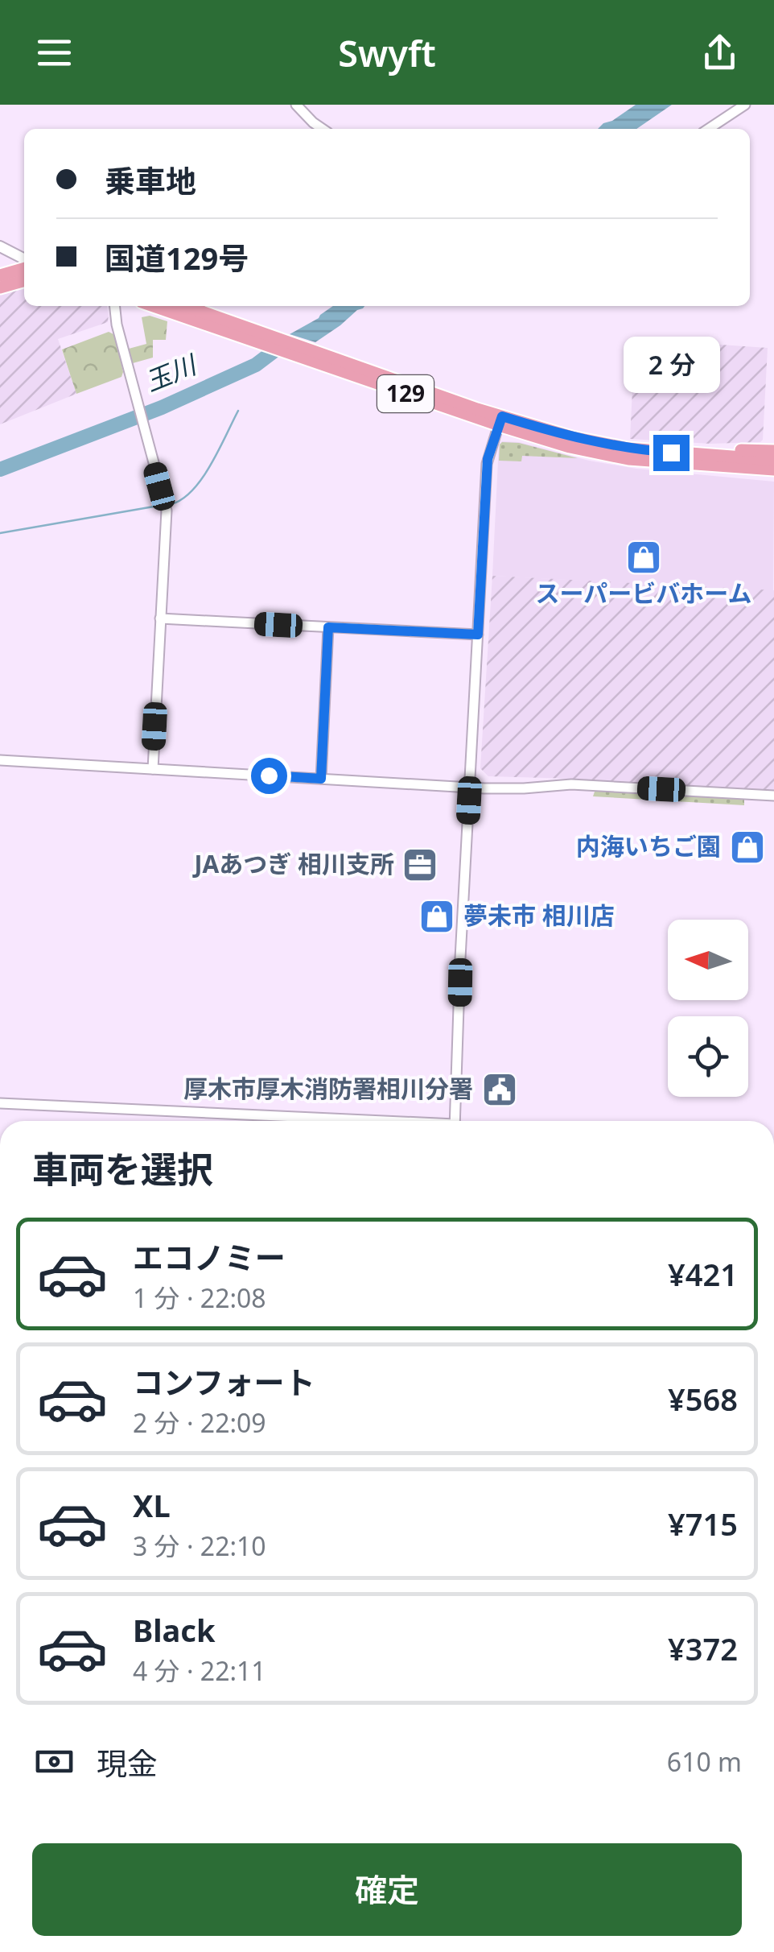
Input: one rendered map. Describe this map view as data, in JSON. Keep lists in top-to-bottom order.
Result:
{
  "streets": {
    "highway": ["129"]
  },
  "water": ["玉川"],
  "places": {
    "shop": ["スーパービバホーム", "内海いちご園", "夢未市 相川店"],
    "office": ["JAあつぎ 相川支所"],
    "public building": ["厚木市厚木消防署相川分署"]
  },
  "north": "left",
  "page": {
    "header": "Swyft",
    "banner": ["乗車地", "国道129号"],
    "bubble": "2 分",
    "heading": "車両を選択",
    "list": [
      {
        "name": "エコノミー",
        "note": "1 分 · 22:08",
        "value": "¥421"
      },
      {
        "name": "コンフォート",
        "note": "2 分 · 22:09",
        "value": "¥568"
      },
      {
        "name": "XL",
        "note": "3 分 · 22:10",
        "value": "¥715"
      },
      {
        "name": "Black",
        "note": "4 分 · 22:11",
        "value": "¥372"
      }
    ],
    "pay": ["現金", "610 m"],
    "buttons": "確定"
  }
}
